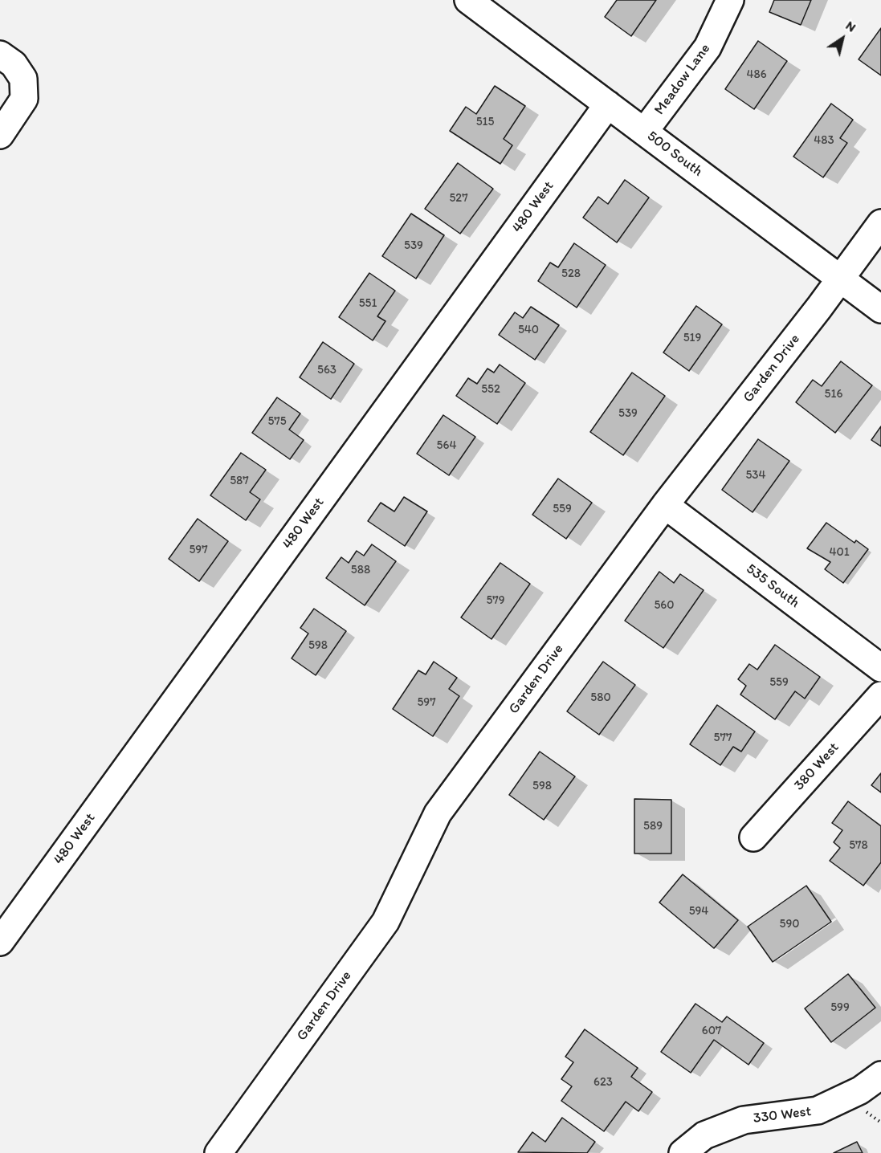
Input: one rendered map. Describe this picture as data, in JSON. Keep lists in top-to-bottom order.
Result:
{
  "streets": {
    "street": [
      "Meadow Lane",
      "500 South",
      "480 West",
      "Garden Drive",
      "535 South",
      "380 West",
      "330 West"
    ]
  },
  "crossings": [
    ["Meadow Lane", "500 South"],
    ["500 South", "480 West"],
    ["500 South", "Garden Drive"],
    ["Garden Drive", "535 South"]
  ],
  "house_numbers": [
    "486",
    "515",
    "483",
    "527",
    "539",
    "528",
    "551",
    "540",
    "519",
    "563",
    "552",
    "516",
    "539",
    "575",
    "564",
    "534",
    "587",
    "559",
    "597",
    "401",
    "588",
    "579",
    "560",
    "598",
    "559",
    "580",
    "597",
    "577",
    "598",
    "589",
    "578",
    "594",
    "590",
    "599",
    "607",
    "623"
  ],
  "north": "top right"
}
